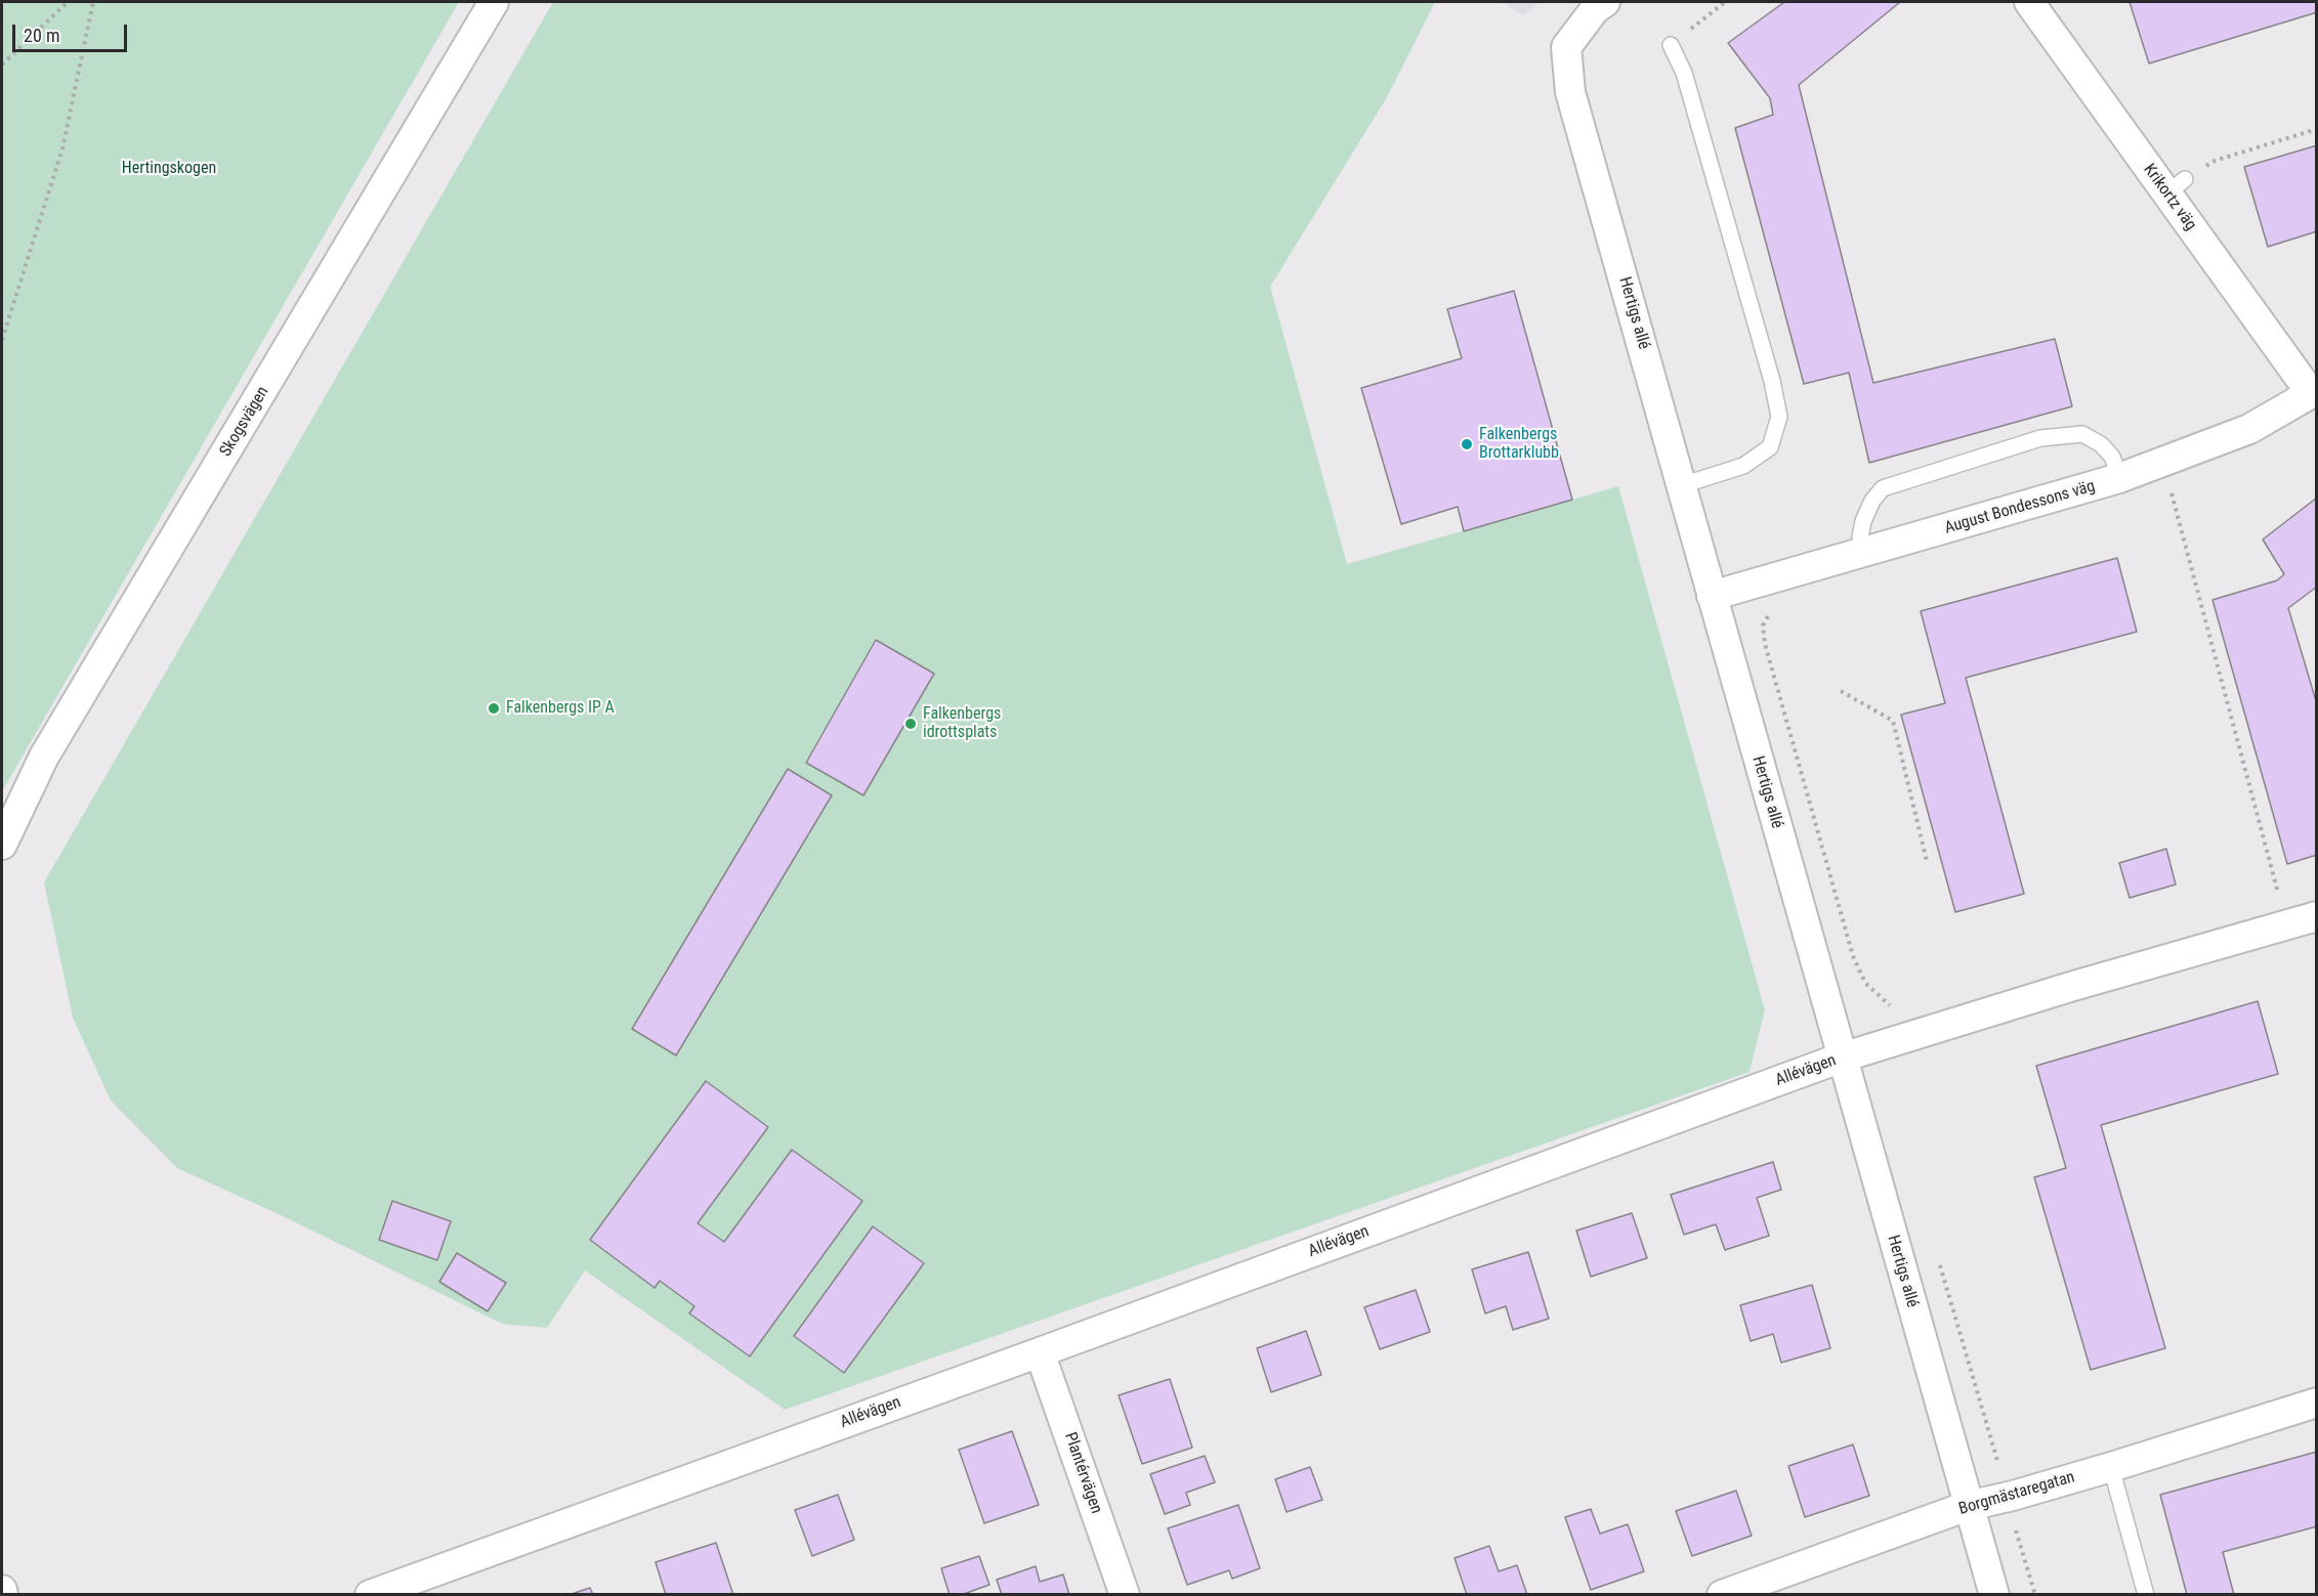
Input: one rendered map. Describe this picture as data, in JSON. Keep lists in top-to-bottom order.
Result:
{
  "streets": {
    "street": [
      "Krikortz väg",
      "Hertigs allé",
      "Skogsvägen",
      "August Bondessons väg",
      "Allévägen",
      "Plantérvägen",
      "Borgmästaregatan"
    ]
  },
  "crossings": [
    ["Krikortz väg", "August Bondessons väg"],
    ["Hertigs allé", "August Bondessons väg"],
    ["Hertigs allé", "Allévägen"],
    ["Hertigs allé", "Borgmästaregatan"],
    ["Allévägen", "Plantérvägen"]
  ],
  "parks": ["Hertingskogen"],
  "places": ["Falkenbergs Brottarklubb", "Falkenbergs IP A", "Falkenbergs idrottsplats"],
  "scale_bar": "20 m"
}
